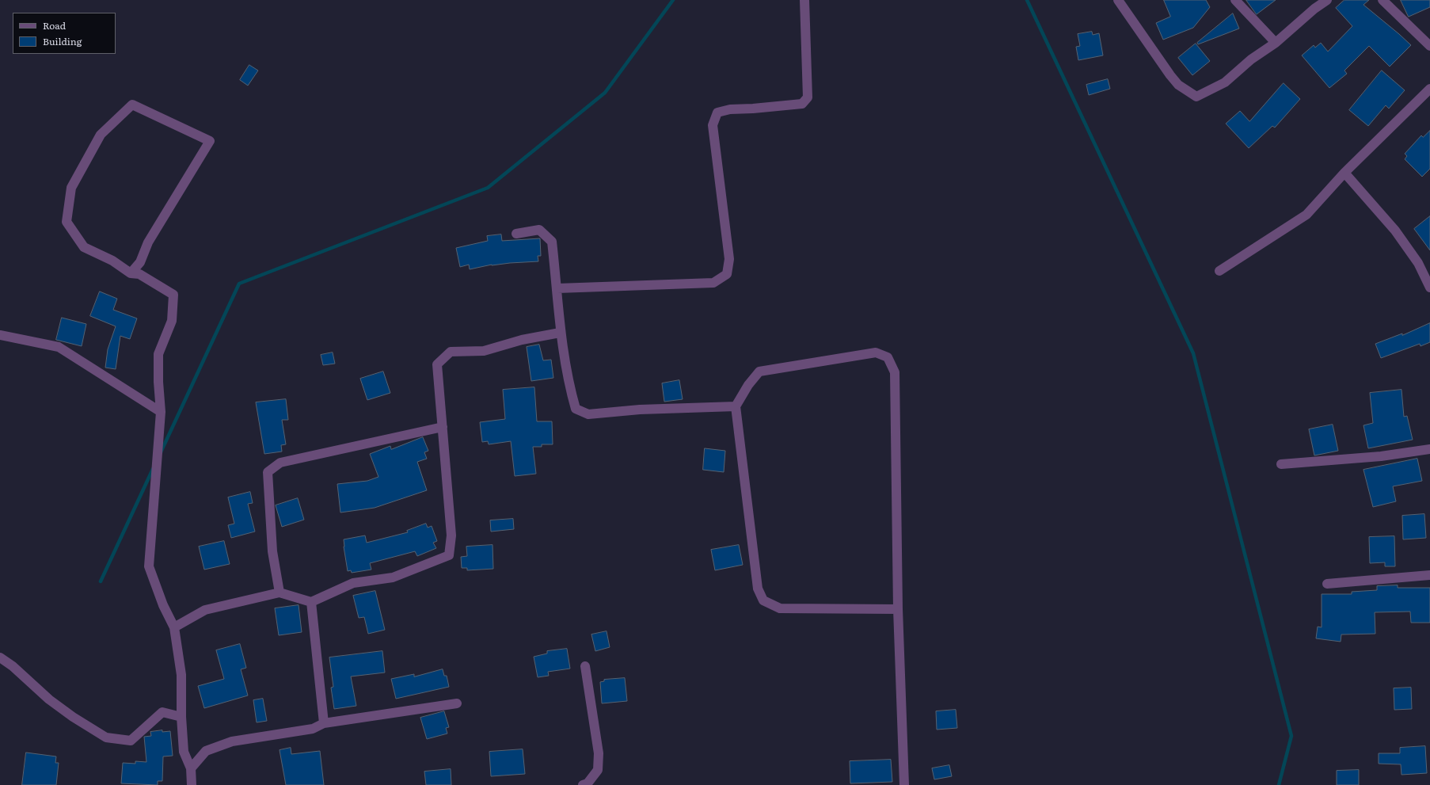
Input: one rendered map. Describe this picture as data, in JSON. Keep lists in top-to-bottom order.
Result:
{
  "legend": ["Road", "Building"]
}
